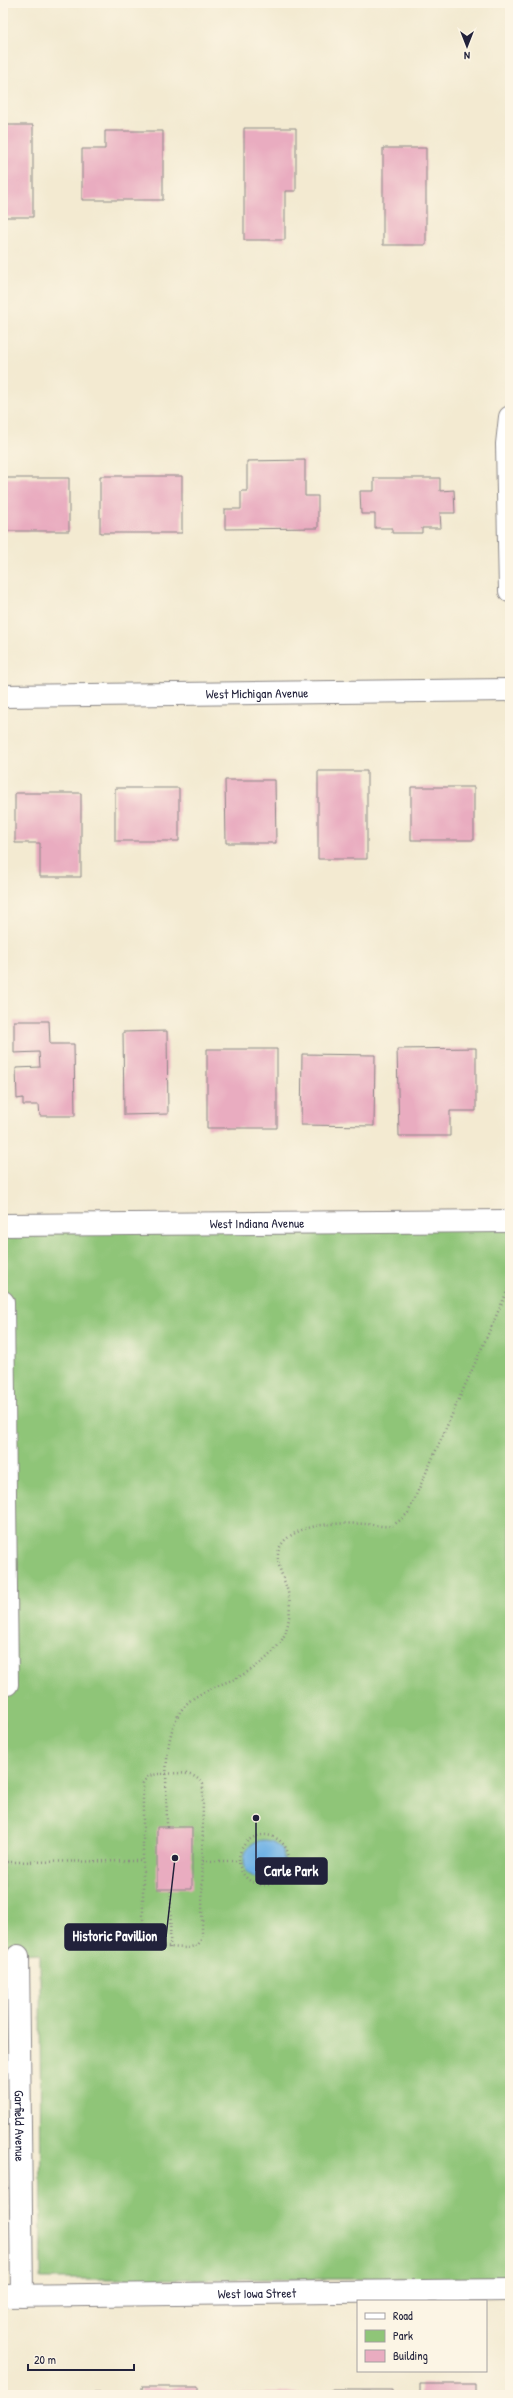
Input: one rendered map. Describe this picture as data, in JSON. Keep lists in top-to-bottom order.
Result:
{
  "streets": {
    "street": [
      "West Michigan Avenue",
      "West Indiana Avenue",
      "Garfield Avenue",
      "West Iowa Street"
    ]
  },
  "crossings": [
    ["Garfield Avenue", "West Iowa Street"]
  ],
  "places": ["Carle Park", "Historic Pavillion"],
  "legend": ["Road", "Park", "Building"],
  "scale_bar": "20 m",
  "north": "bottom"
}
